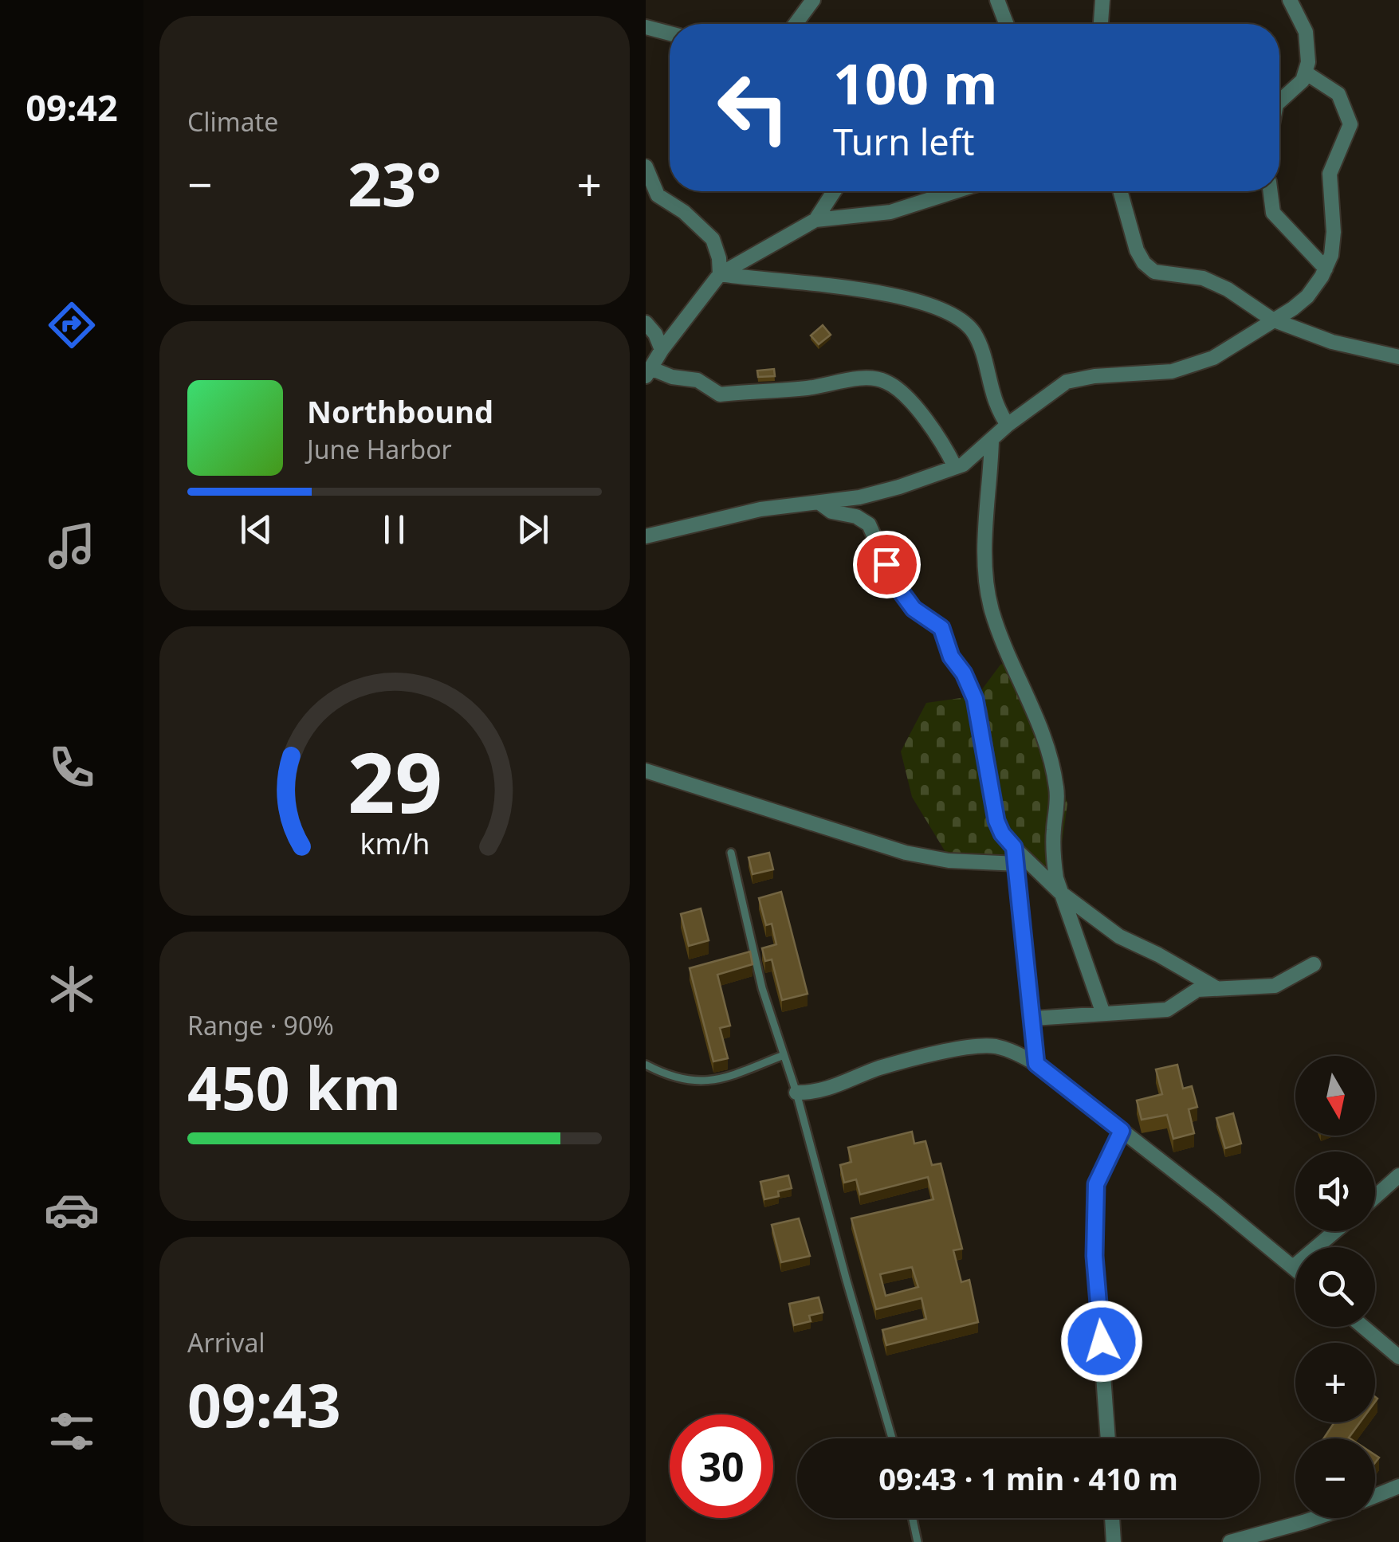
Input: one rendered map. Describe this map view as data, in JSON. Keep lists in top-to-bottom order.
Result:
{
  "north": "bottom",
  "page": {
    "tabs": "09:42",
    "tile": [
      "Climate",
      ["Range · 90%", "450 km"],
      ["Arrival", "09:43"]
    ],
    "turn": ["100 m", "Turn left"],
    "heat": ["−", "23°", "+"],
    "song": ["Northbound", "June Harbor"],
    "map_buttons": ["+", "−"],
    "limit": "30",
    "trip": "09:43 · 1 min · 410 m",
    "gauge": ["29", "km/h"]
  }
}
